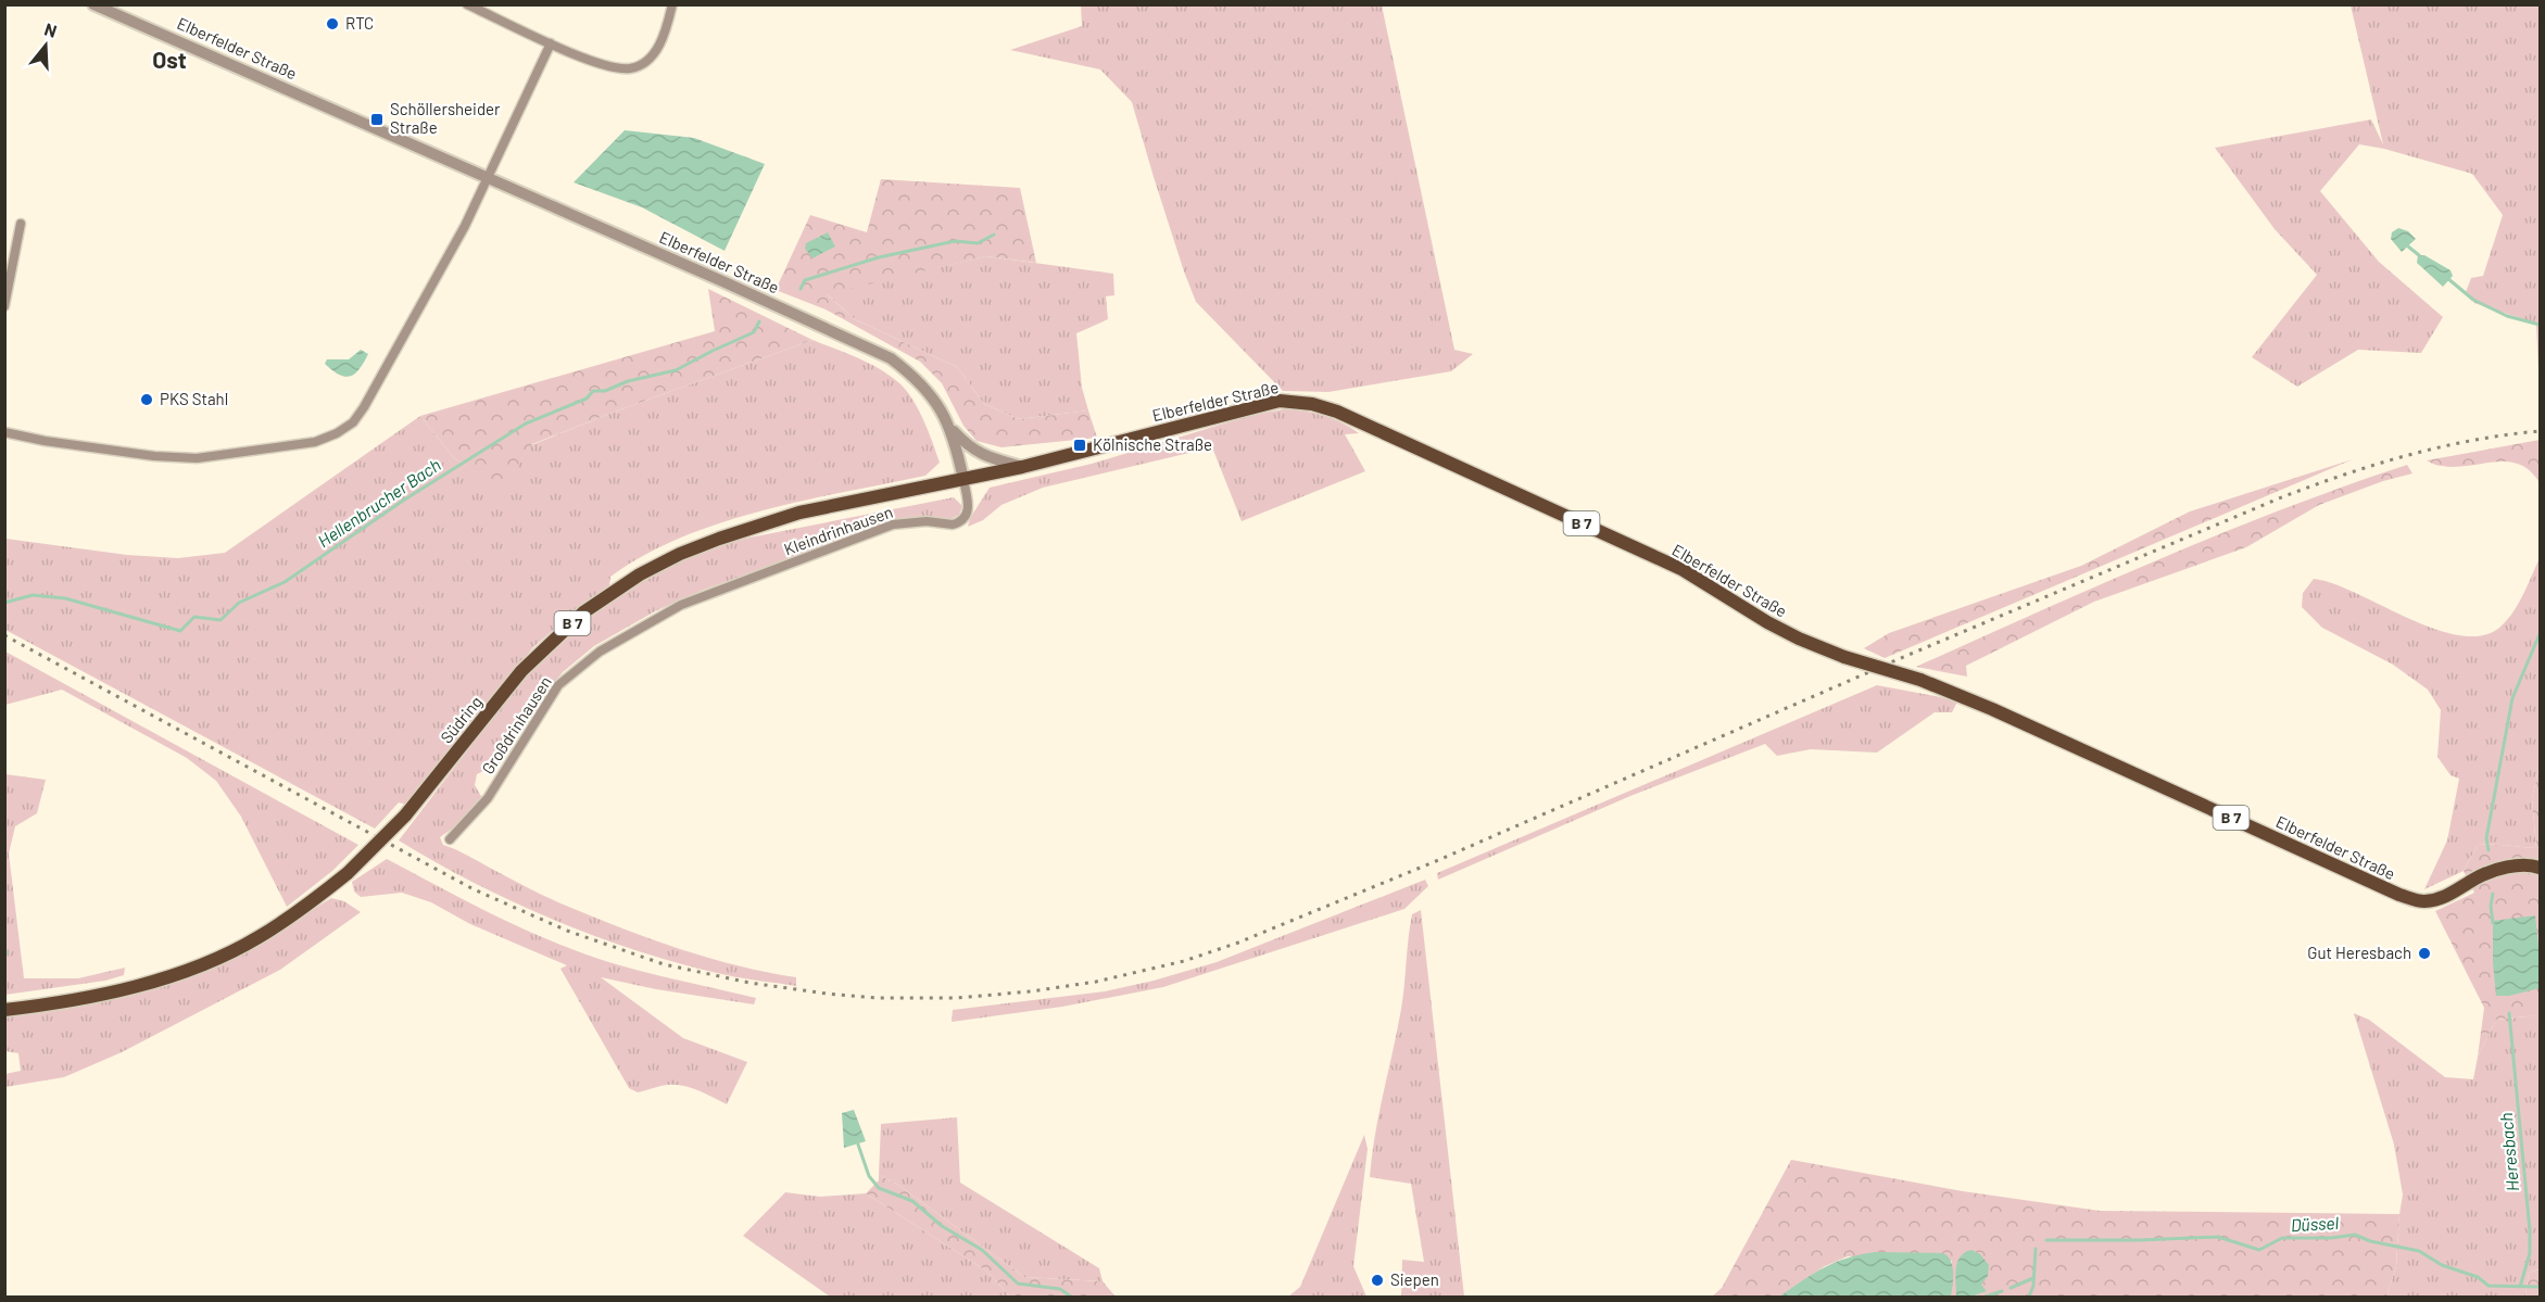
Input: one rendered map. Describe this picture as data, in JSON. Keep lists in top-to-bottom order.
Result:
{
  "streets": {
    "main road": ["Elberfelder Straße", "B 7", "Südring"],
    "street": ["Kleindrinhausen", "Großdrinhausen"]
  },
  "crossings": [
    ["Elberfelder Straße", "Kleindrinhausen"],
    ["Elberfelder Straße", "Südring"],
    ["Kleindrinhausen", "Südring"],
    ["Kleindrinhausen", "Großdrinhausen"]
  ],
  "districts": ["Ost"],
  "water": ["Hellenbrucher Bach", "Heresbach", "Düssel"],
  "places": {
    "other": [
      "RTC",
      "PKS Stahl",
      "Gut Heresbach",
      "Siepen"
    ],
    "transit": ["Schöllersheider Straße", "Kölnische Straße"]
  },
  "north": "top"
}
